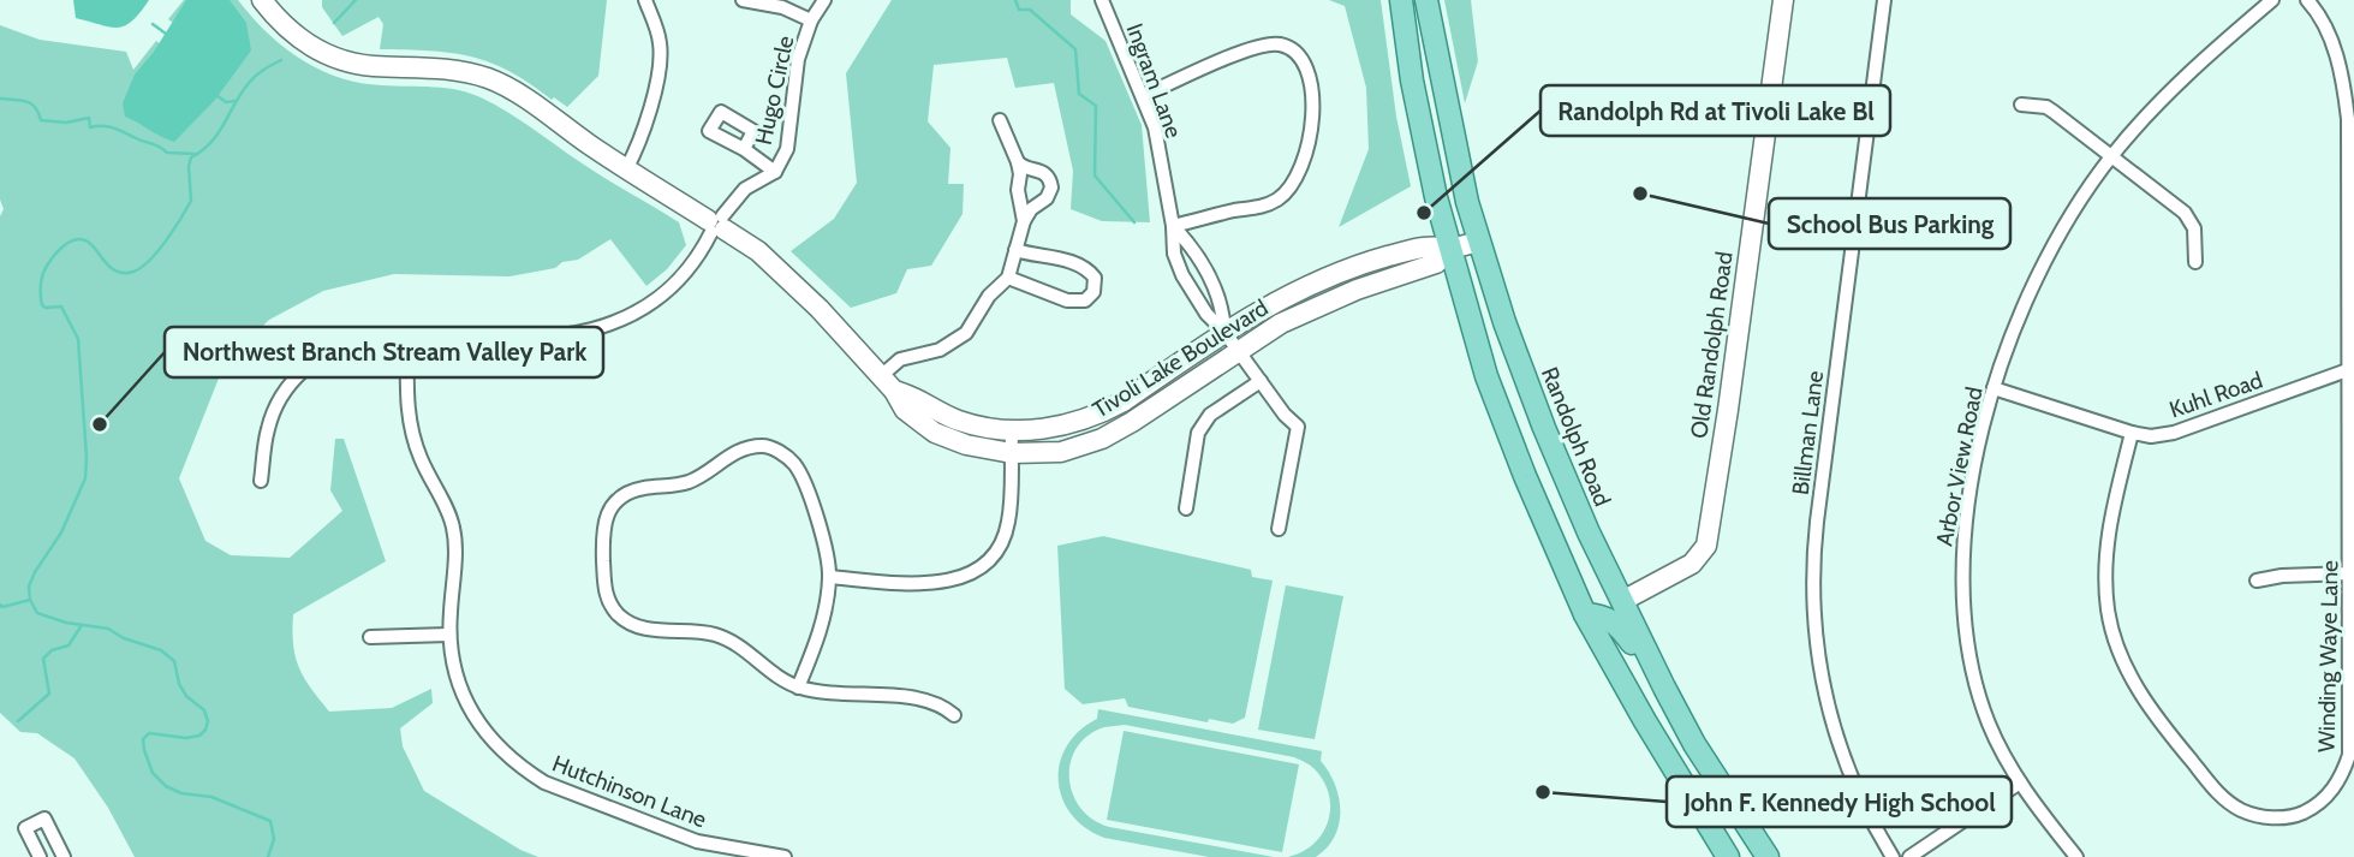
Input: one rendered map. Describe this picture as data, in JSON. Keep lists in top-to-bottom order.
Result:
{
  "streets": {
    "main road": ["Randolph Road"],
    "street": [
      "Ingram Lane",
      "Hugo Circle",
      "Old Randolph Road",
      "Tivoli Lake Boulevard",
      "Kuhl Road",
      "Billman Lane",
      "Arbor View Road",
      "Winding Waye Lane",
      "Hutchinson Lane"
    ]
  },
  "crossings": [
    ["Ingram Lane", "Tivoli Lake Boulevard"],
    ["Hugo Circle", "Tivoli Lake Boulevard"],
    ["Hugo Circle", "Hutchinson Lane"],
    ["Old Randolph Road", "Randolph Road"],
    ["Tivoli Lake Boulevard", "Randolph Road"],
    ["Kuhl Road", "Arbor View Road"],
    ["Kuhl Road", "Winding Waye Lane"]
  ],
  "places": [
    "School Bus Parking",
    "Randolph Rd at Tivoli Lake Bl",
    "Northwest Branch Stream Valley Park",
    "John F. Kennedy High School"
  ]
}
